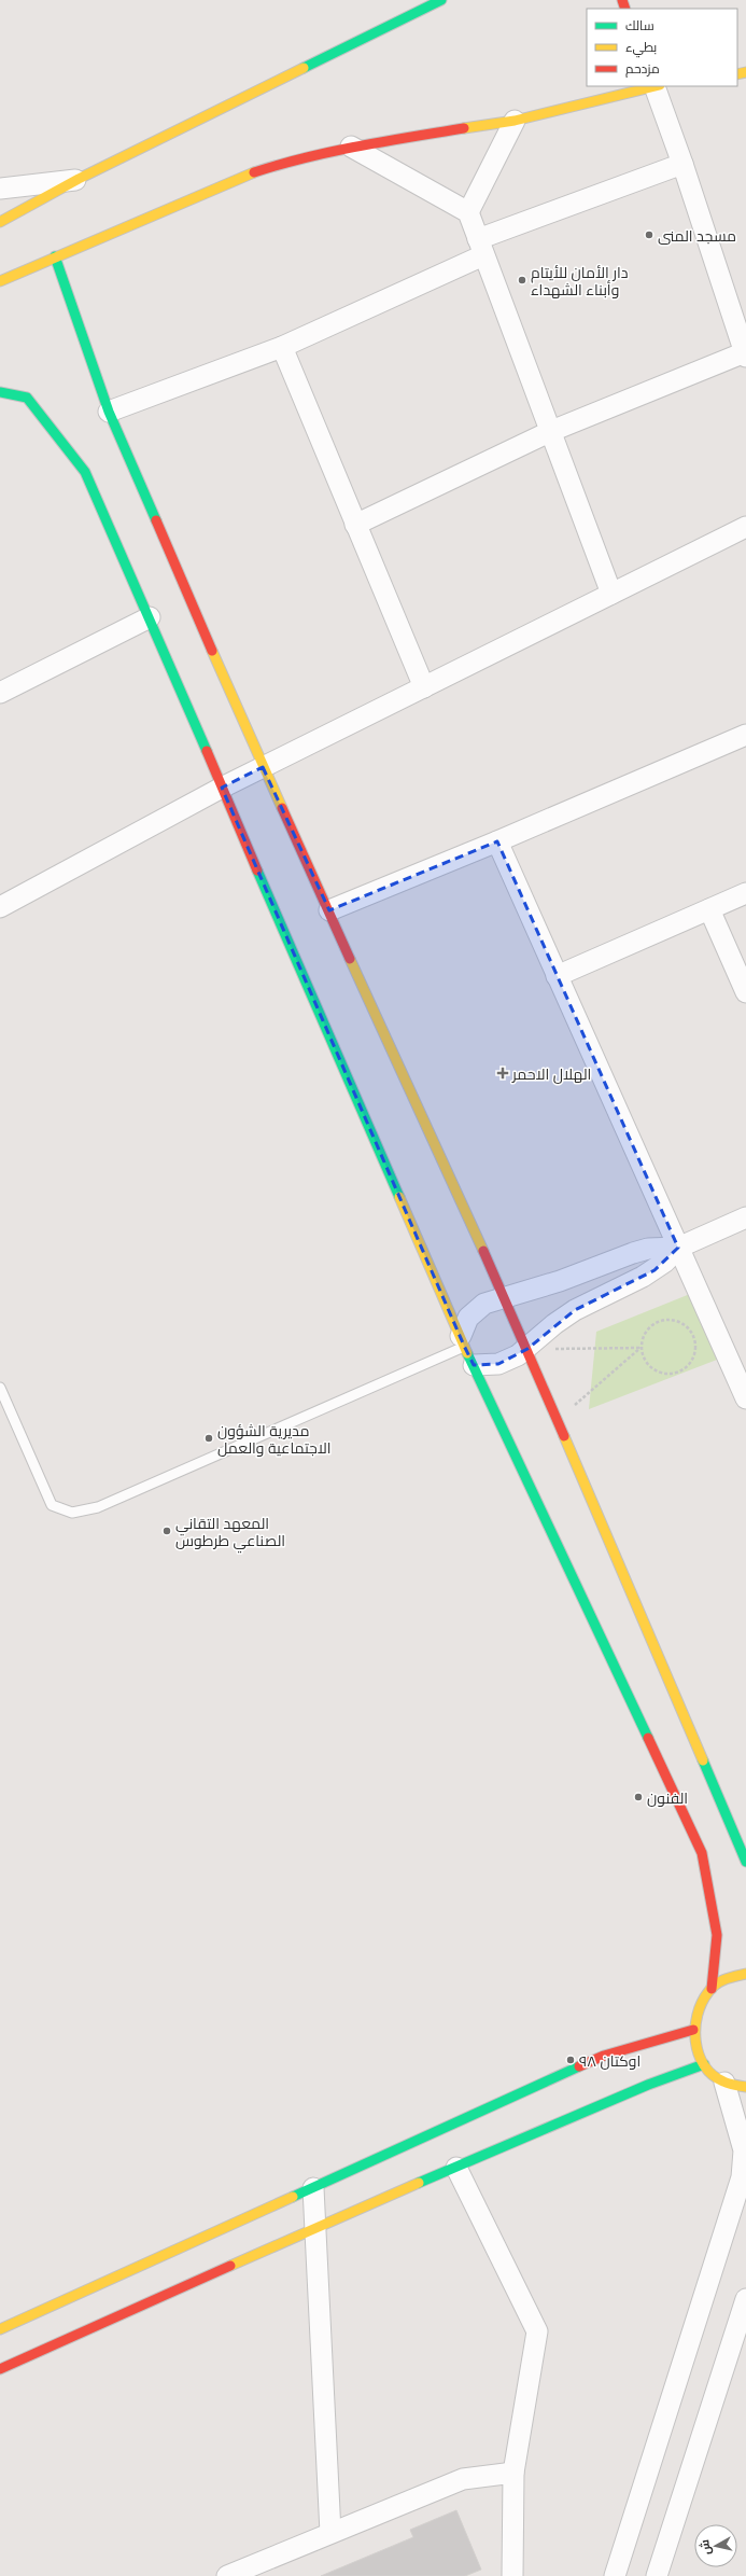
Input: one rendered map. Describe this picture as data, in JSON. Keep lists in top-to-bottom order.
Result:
{
  "places": {
    "other": [
      "مسجد المنى",
      "دار الأمان للأيتام وأبناء الشهداء",
      "مديرية الشؤون الاجتماعية والعمل",
      "المعهد التقاني الصناعي طرطوس",
      "الفنون",
      "اوكتان ٩٨"
    ],
    "health": ["الهلال الاحمر"]
  },
  "legend": ["سالك", "بطيء", "مزدحم"],
  "north": "left"
}
